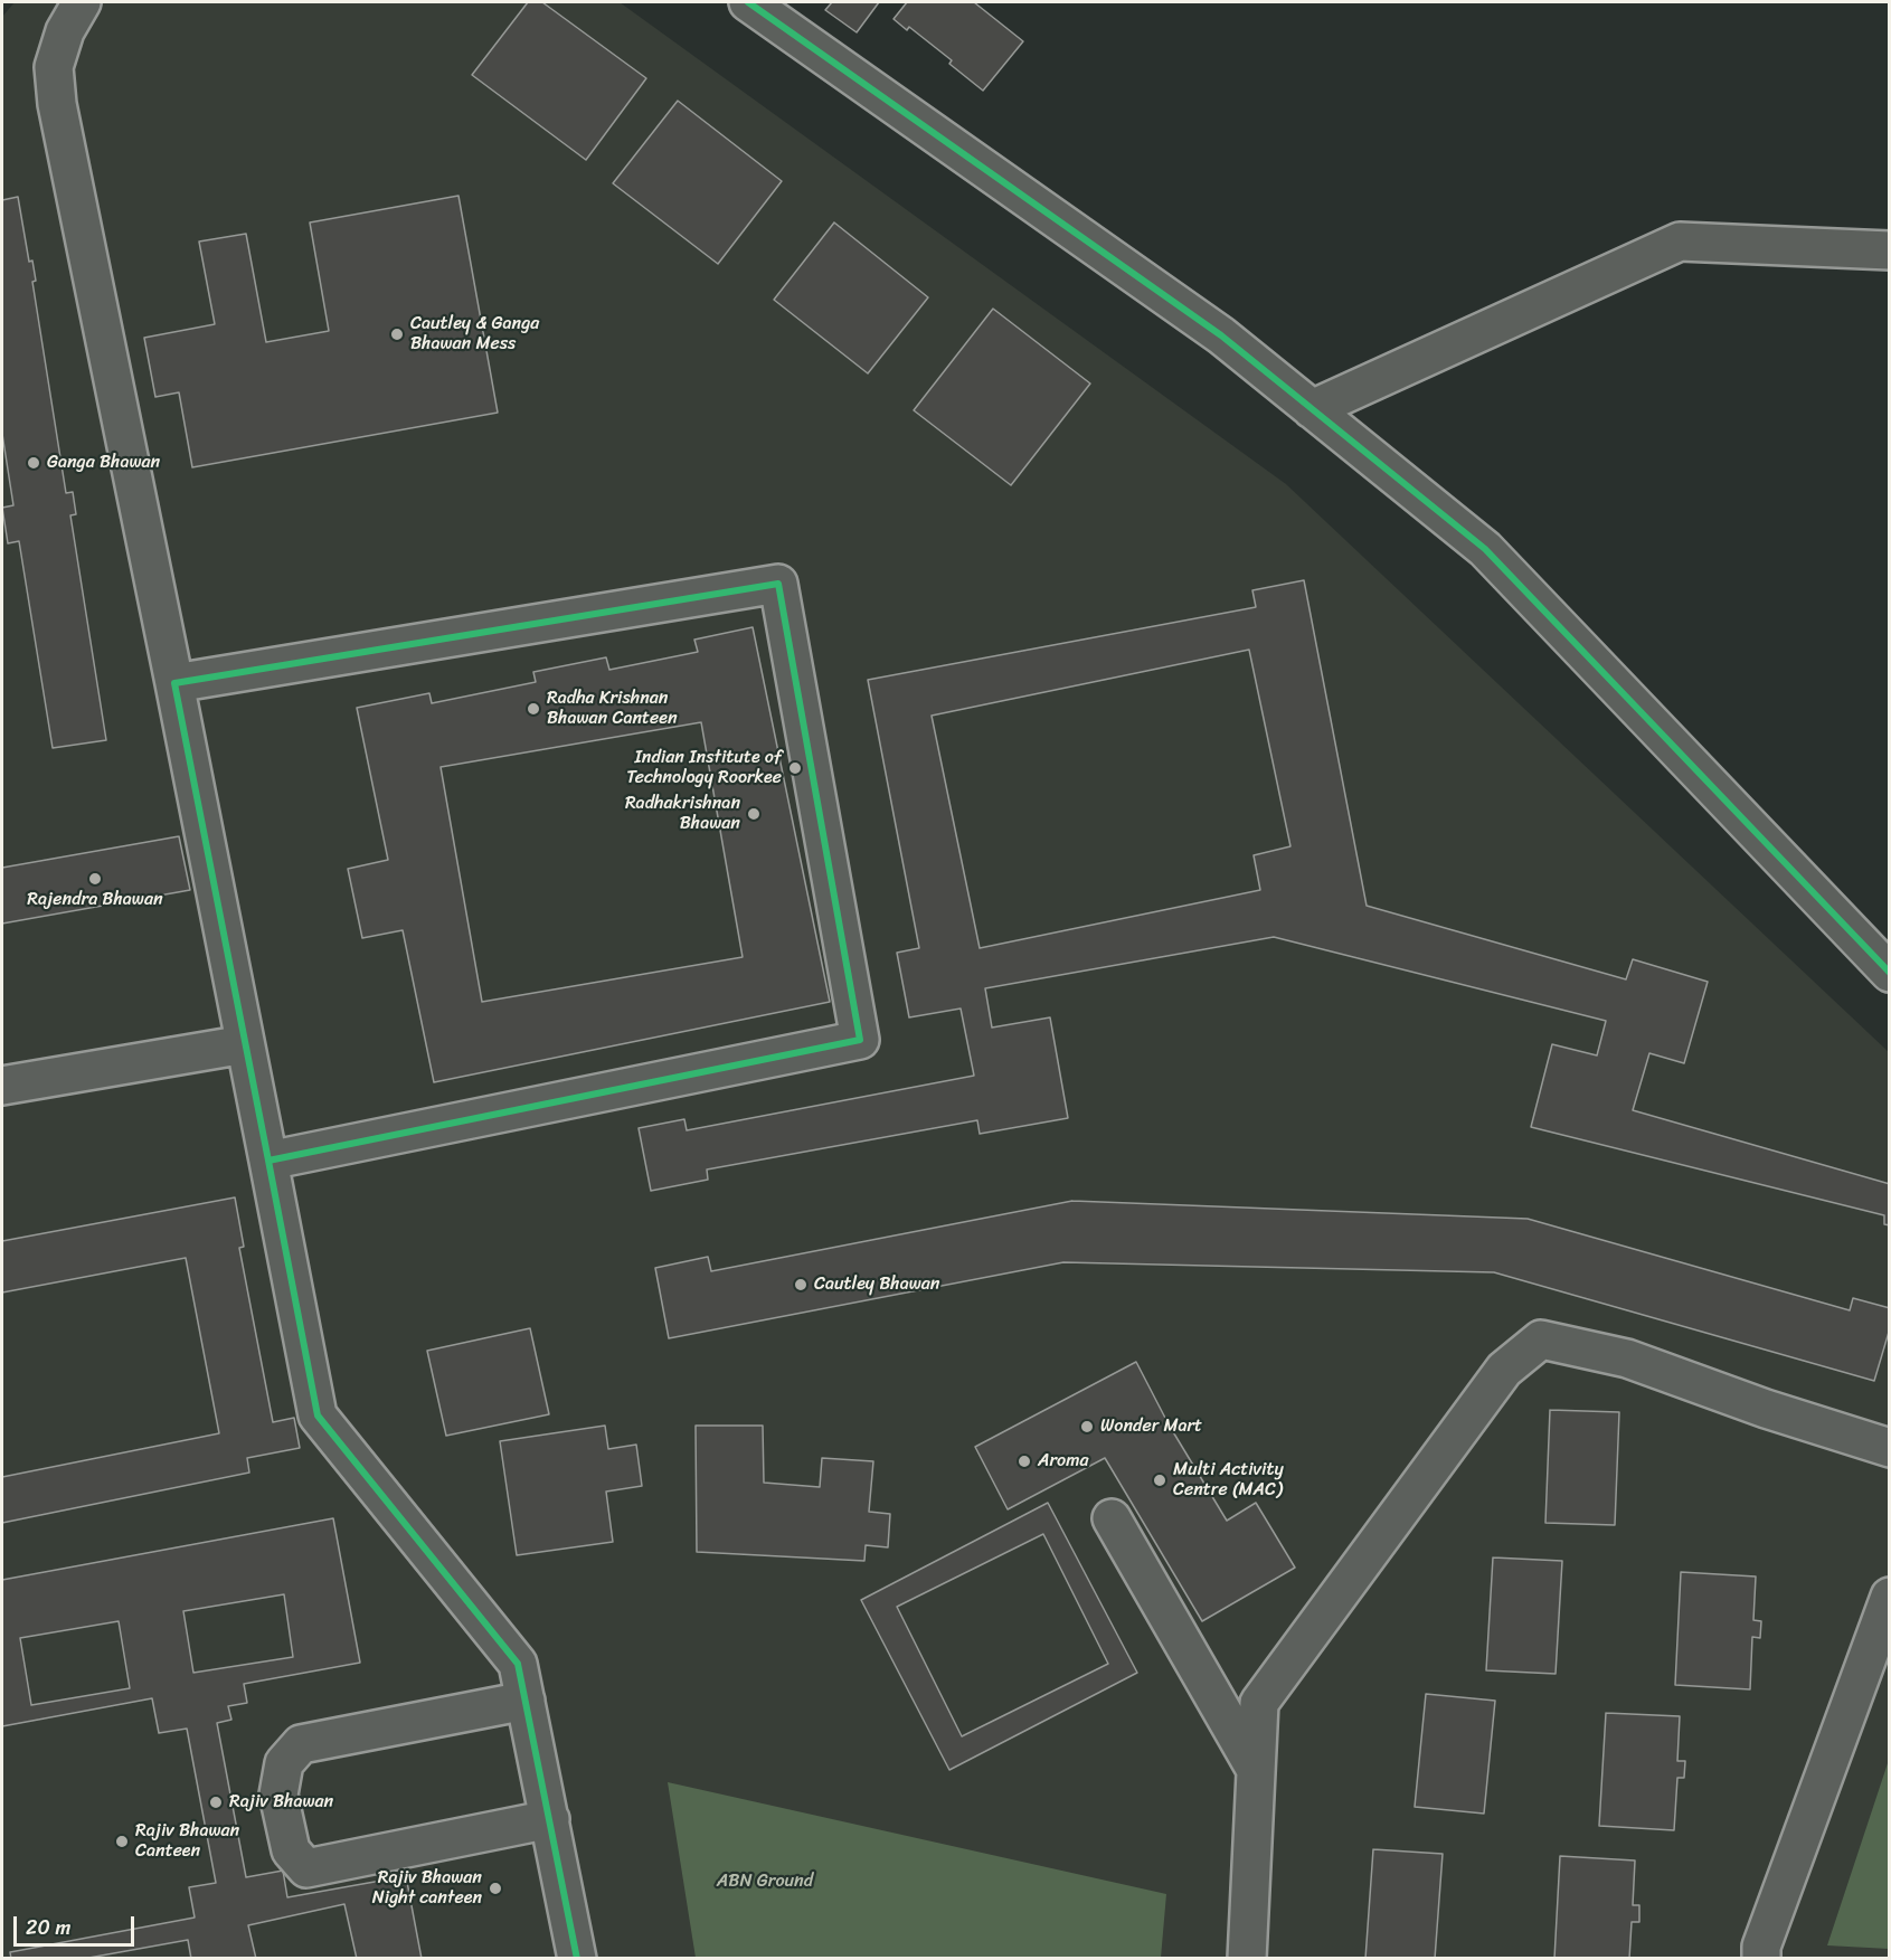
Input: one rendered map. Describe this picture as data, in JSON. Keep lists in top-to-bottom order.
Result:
{
  "parks": ["ABN Ground"],
  "places": [
    "Cautley & Ganga Bhawan Mess",
    "Ganga Bhawan",
    "Radha Krishnan Bhawan Canteen",
    "Indian Institute of Technology Roorkee",
    "Radhakrishnan Bhawan",
    "Rajendra Bhawan",
    "Cautley Bhawan",
    "Wonder Mart",
    "Aroma",
    "Multi Activity Centre (MAC)",
    "Rajiv Bhawan",
    "Rajiv Bhawan Canteen",
    "Rajiv Bhawan Night canteen"
  ],
  "scale_bar": "20 m"
}
